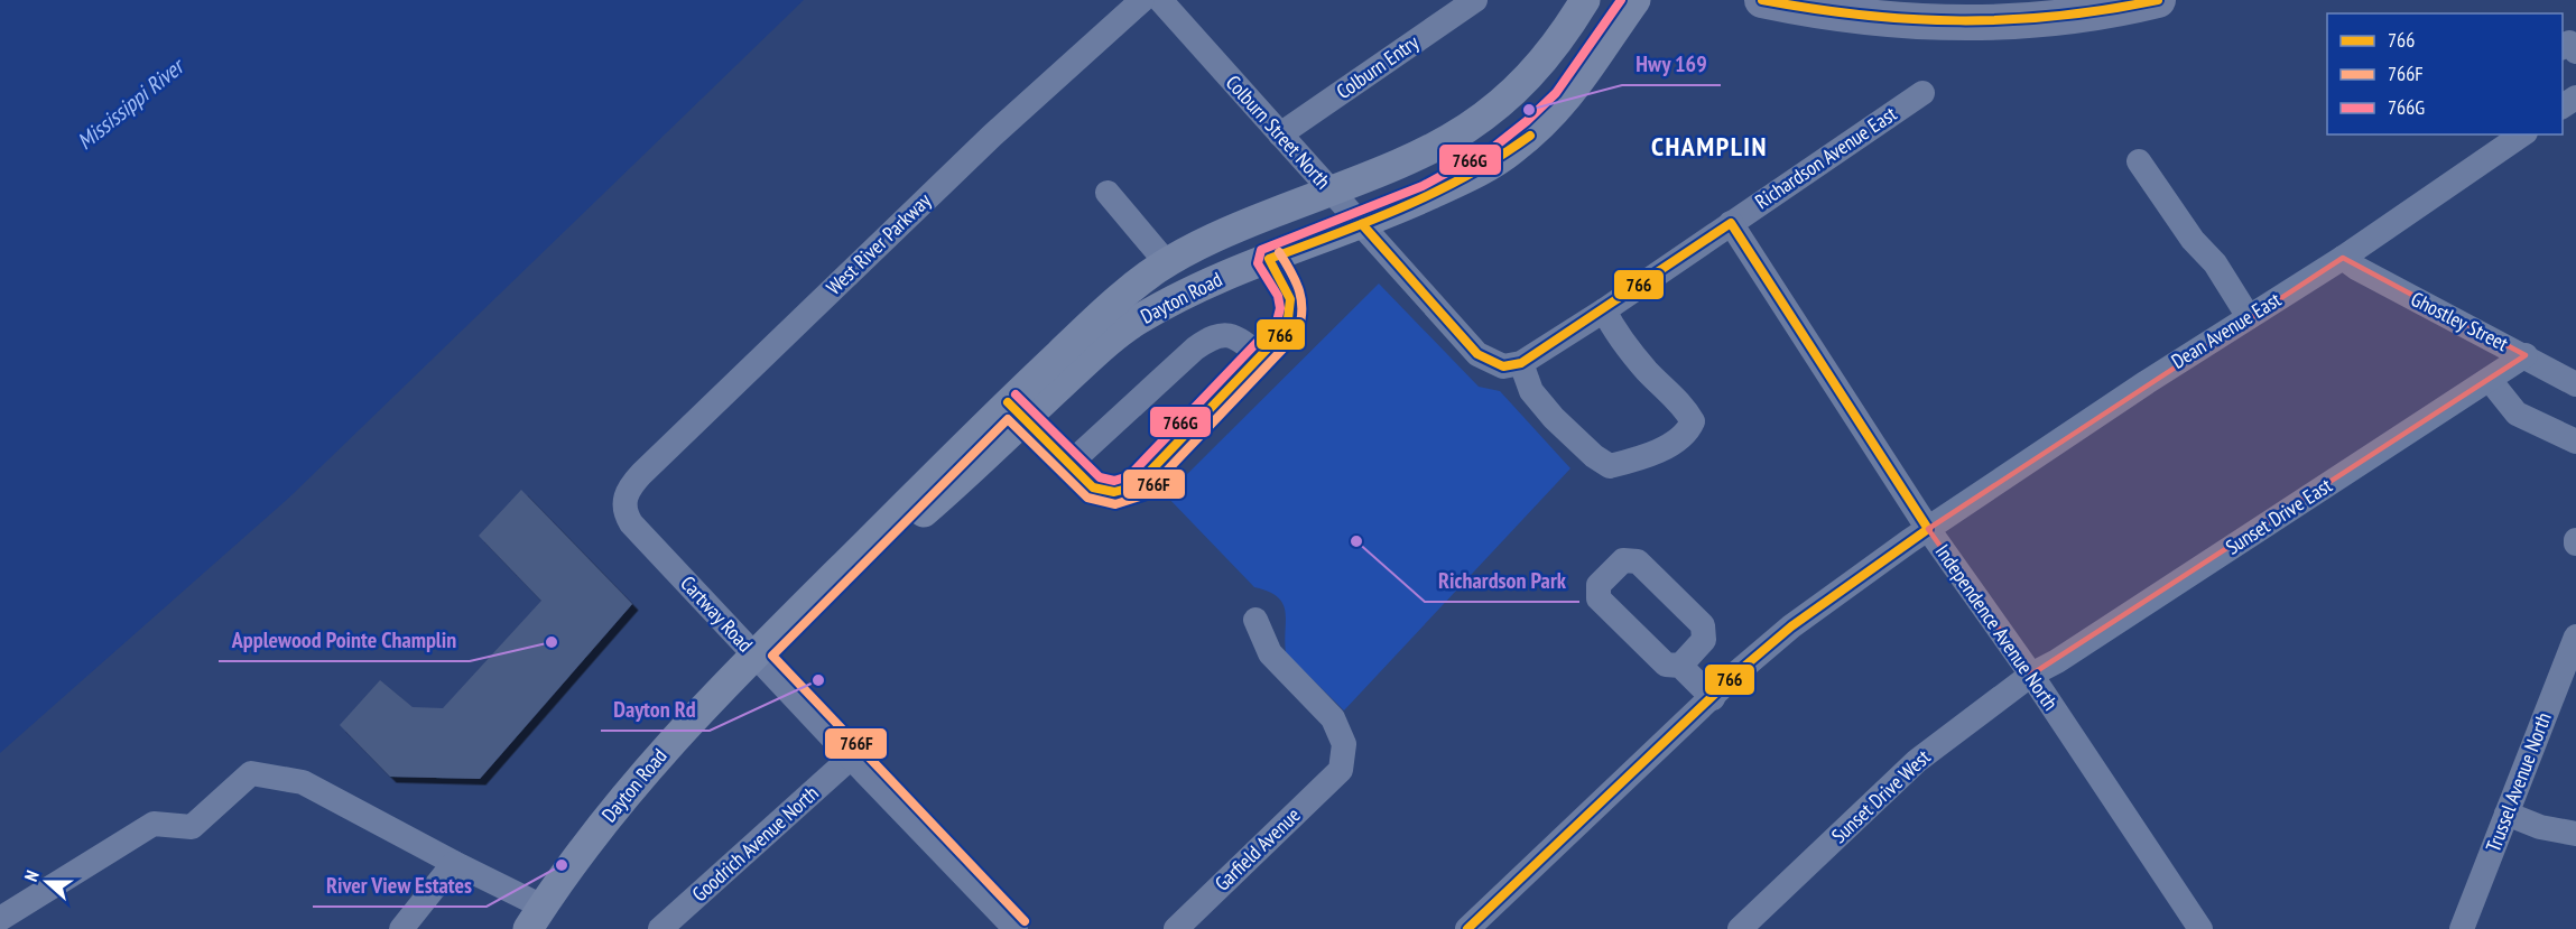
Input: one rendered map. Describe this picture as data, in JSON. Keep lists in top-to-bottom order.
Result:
{
  "streets": {
    "main road": ["Dayton Road"],
    "street": [
      "Colburn Entry",
      "Colburn Street North",
      "Richardson Avenue East",
      "West River Parkway",
      "Ghostley Street",
      "Dean Avenue East",
      "Sunset Drive East",
      "Cartway Road",
      "Independence Avenue North",
      "Trussel Avenue North",
      "Sunset Drive West",
      "Goodrich Avenue North",
      "Garfield Avenue"
    ]
  },
  "crossings": [
    ["Colburn Entry", "Colburn Street North"],
    ["Colburn Street North", "Richardson Avenue East"],
    ["Colburn Street North", "Dayton Road"],
    ["Richardson Avenue East", "Independence Avenue North"],
    ["West River Parkway", "Cartway Road"],
    ["Dayton Road", "Cartway Road"],
    ["Ghostley Street", "Dean Avenue East"],
    ["Ghostley Street", "Sunset Drive East"],
    ["Dean Avenue East", "Independence Avenue North"],
    ["Sunset Drive East", "Independence Avenue North"],
    ["Sunset Drive East", "Sunset Drive West"],
    ["Cartway Road", "Goodrich Avenue North"],
    ["Independence Avenue North", "Sunset Drive West"]
  ],
  "districts": ["CHAMPLIN"],
  "water": ["Mississippi River"],
  "places": [
    "Hwy 169",
    "Richardson Park",
    "Applewood Pointe Champlin",
    "Dayton Rd",
    "River View Estates"
  ],
  "lines": ["transit line 766", "transit line 766G", "transit line 766F"],
  "legend": ["766", "766F", "766G"],
  "north": "left"
}
